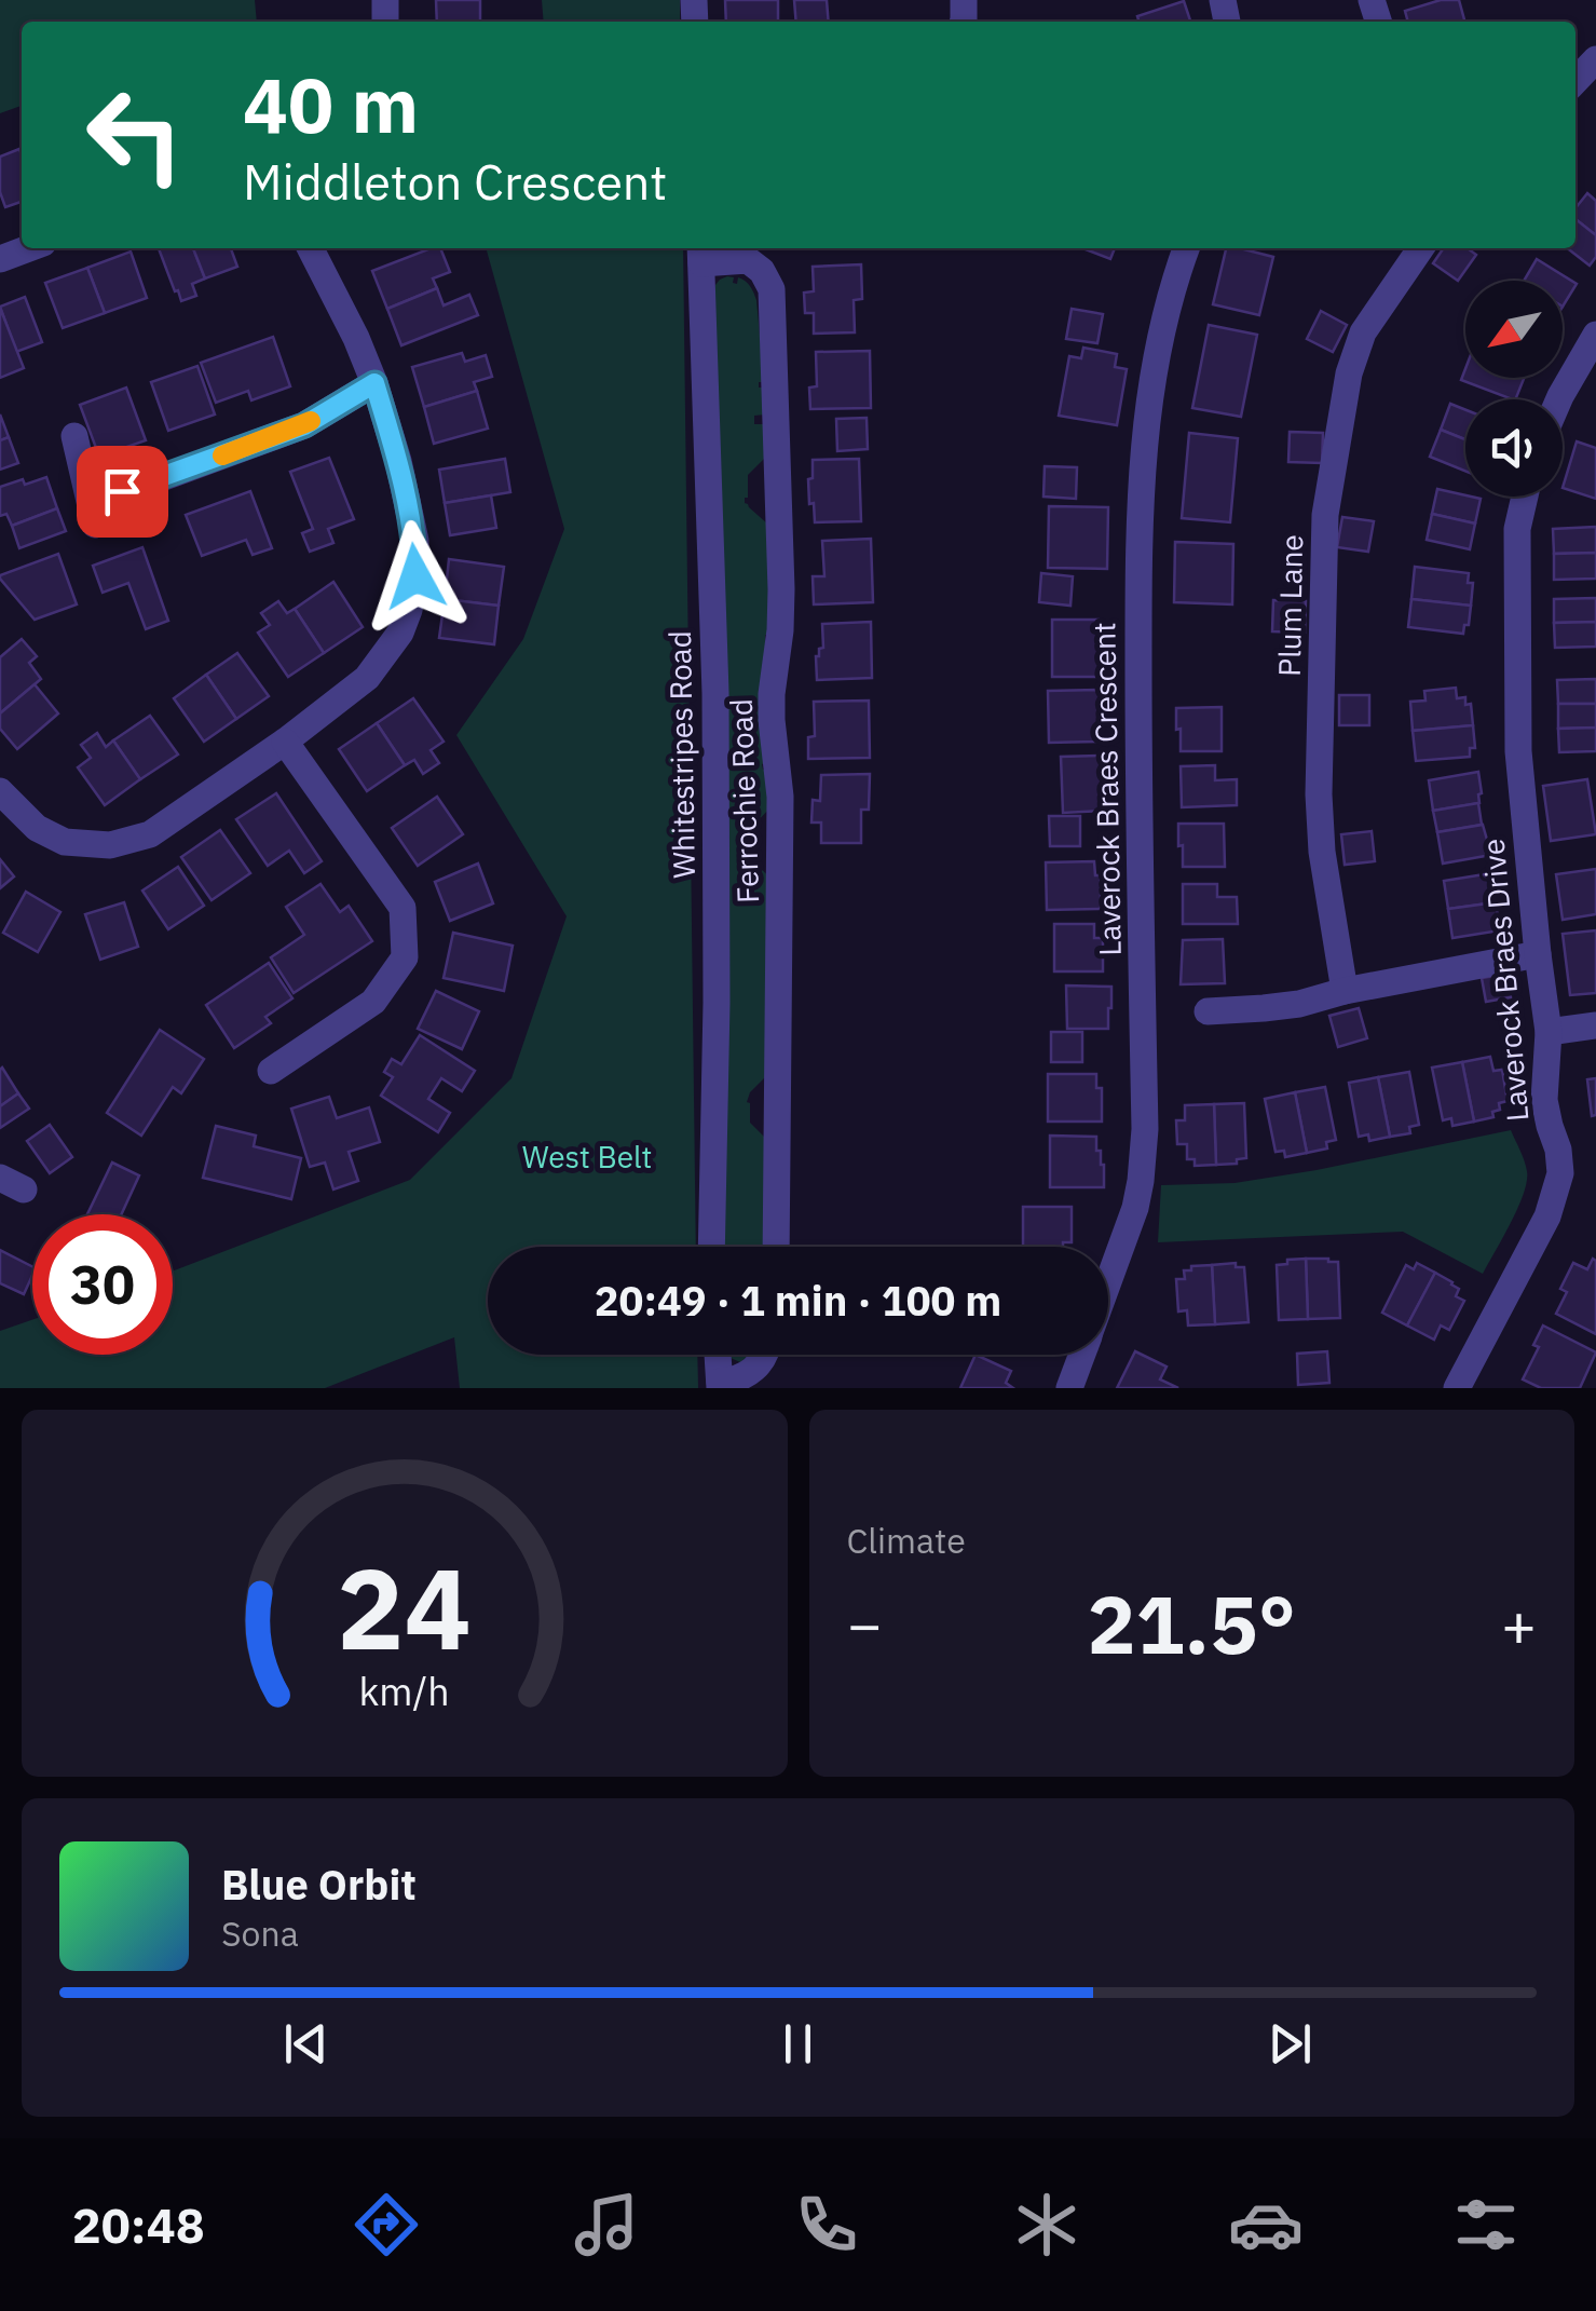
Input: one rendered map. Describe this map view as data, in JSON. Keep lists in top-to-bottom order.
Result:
{
  "streets": {
    "street": [
      "Plum Lane",
      "Whitestripes Road",
      "Laverock Braes Crescent",
      "Ferrochie Road",
      "Laverock Braes Drive"
    ]
  },
  "crossings": [
    ["Whitestripes Road", "Ferrochie Road"]
  ],
  "parks": ["West Belt"],
  "north": "bottom left",
  "page": {
    "turn": ["40 m", "Middleton Crescent"],
    "limit": "30",
    "trip": "20:49 · 1 min · 100 m",
    "tile": "Climate",
    "heat": ["−", "21.5°", "+"],
    "song": ["Blue Orbit", "Sona"],
    "tabs": "20:48",
    "gauge": ["24", "km/h"]
  }
}
